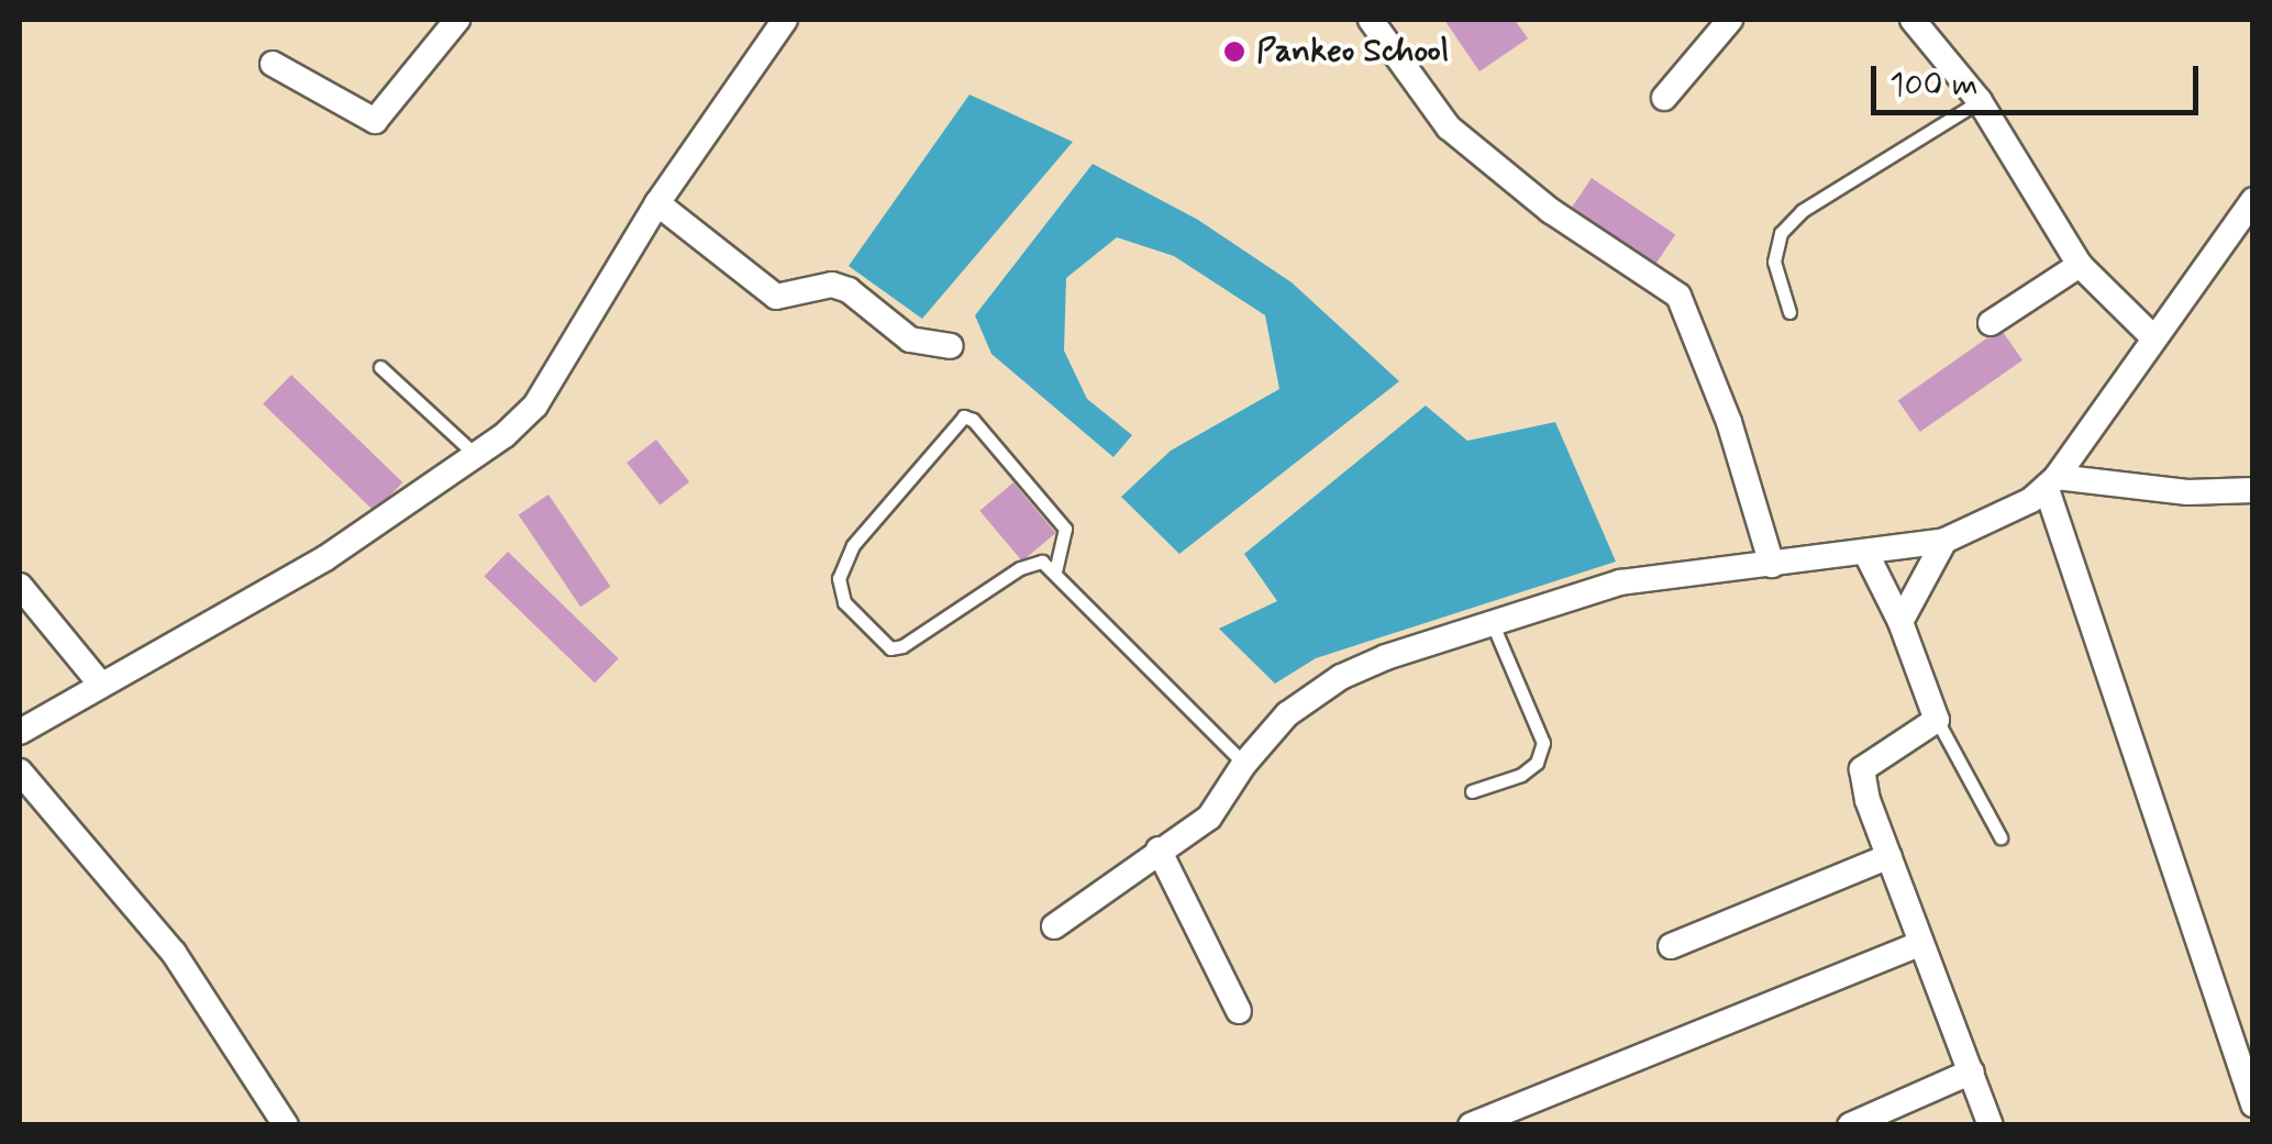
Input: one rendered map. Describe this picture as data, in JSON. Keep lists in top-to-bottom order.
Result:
{
  "places": ["Pankeo School"],
  "scale_bar": "100 m"
}
